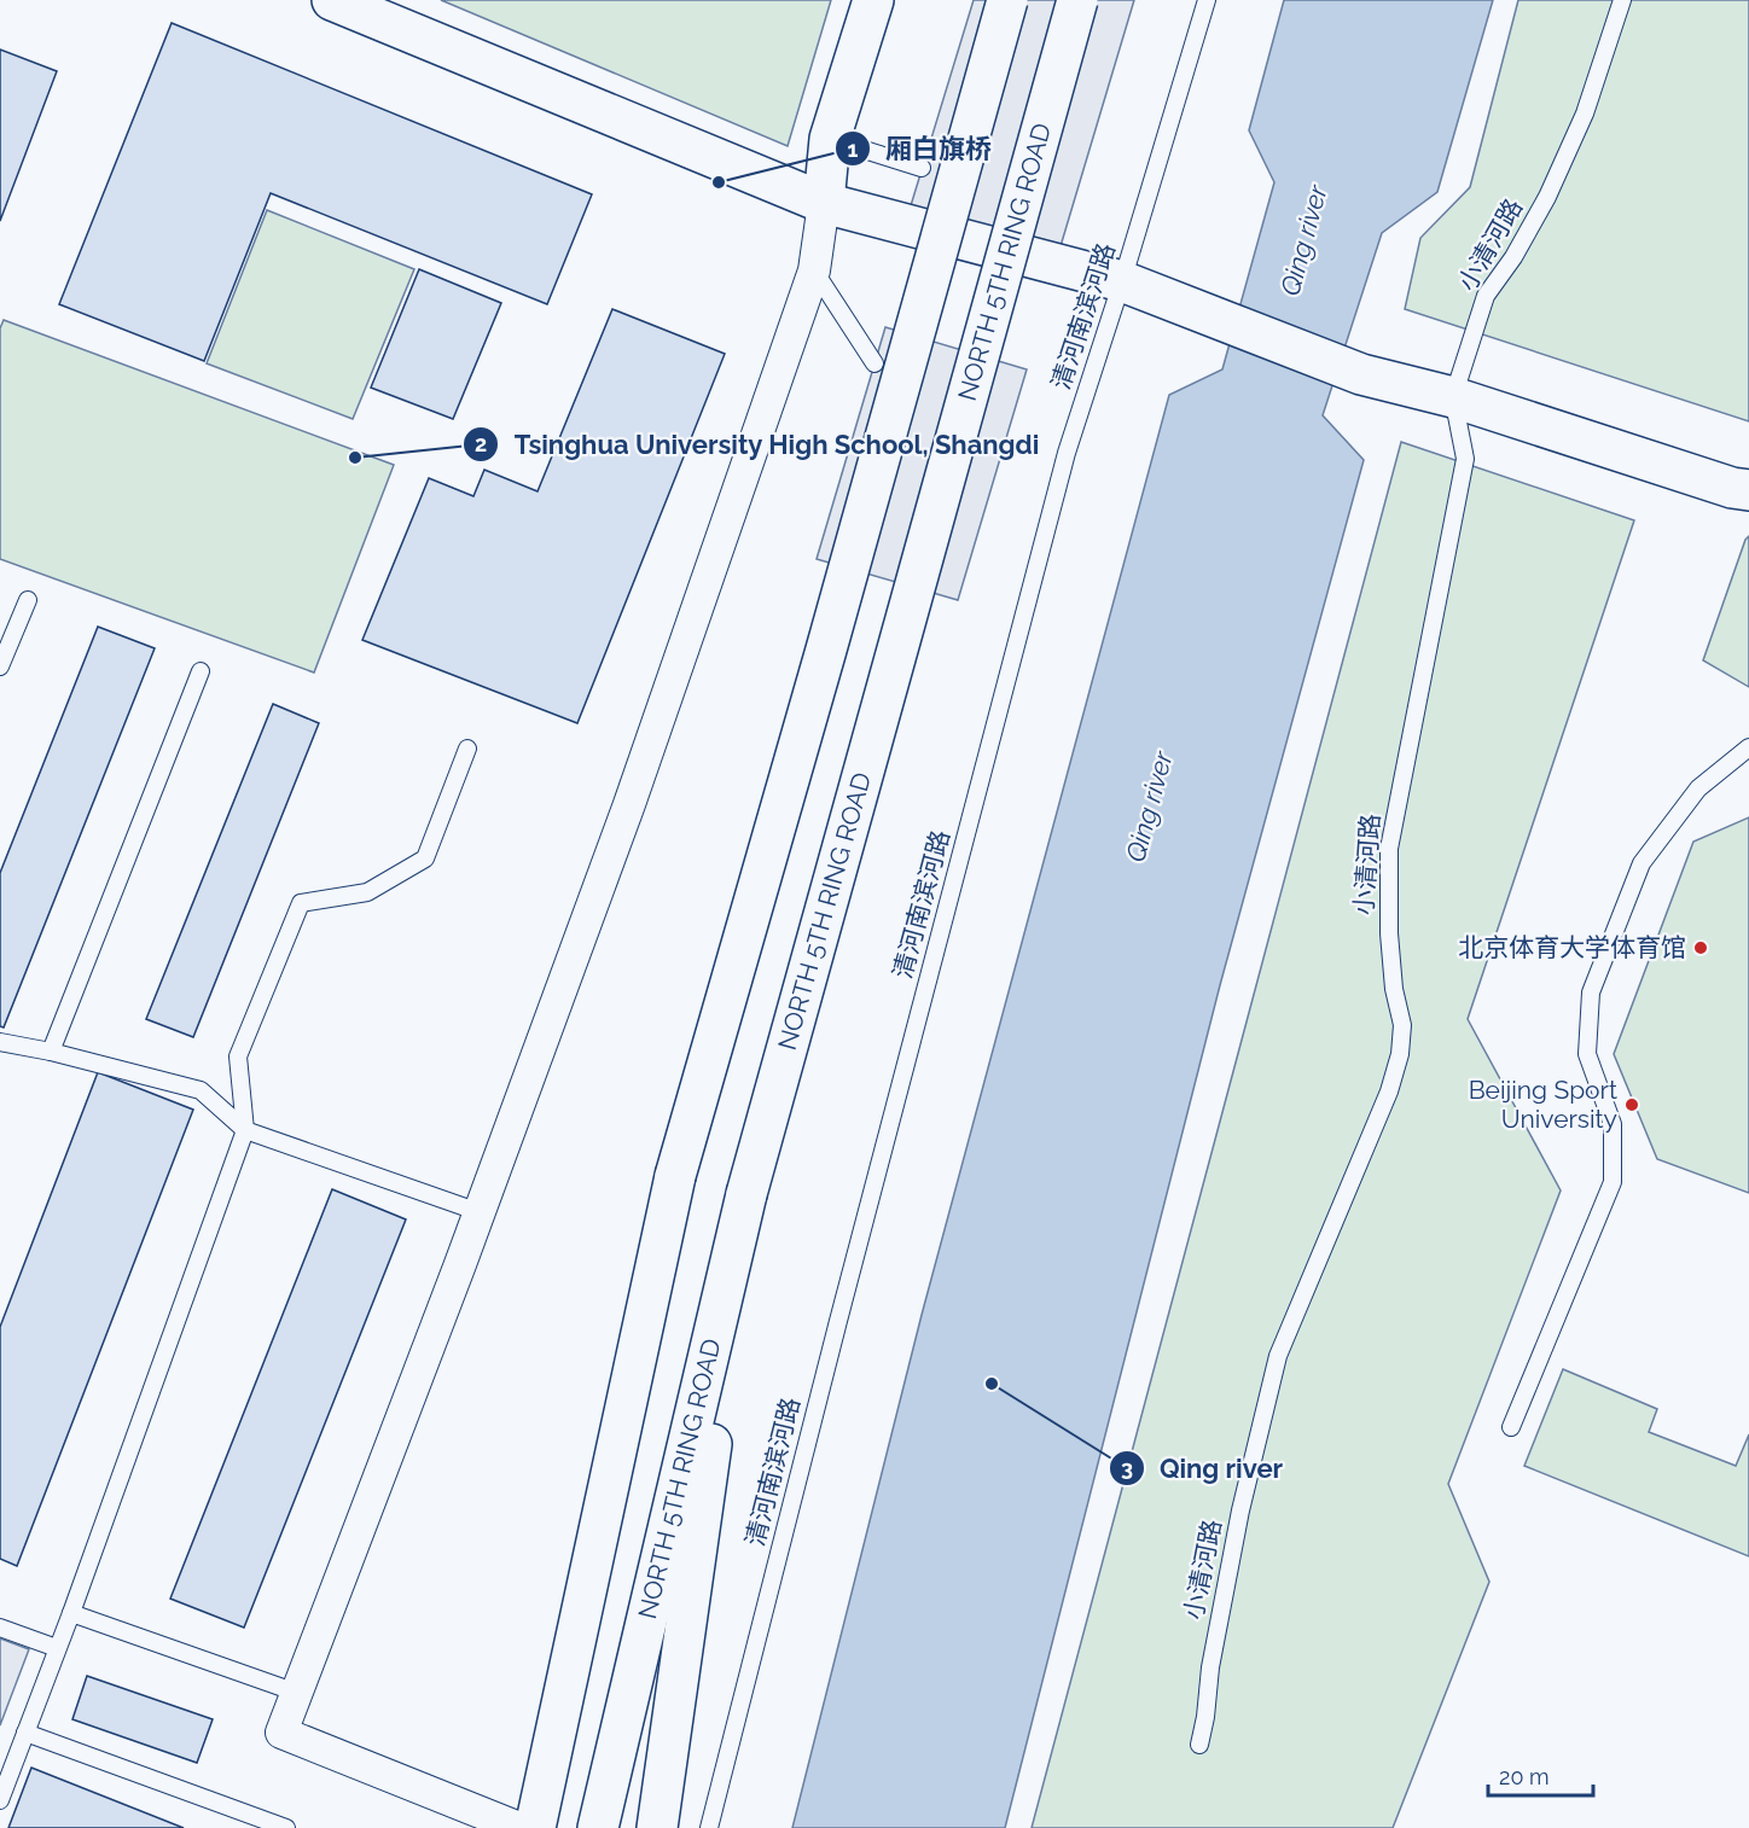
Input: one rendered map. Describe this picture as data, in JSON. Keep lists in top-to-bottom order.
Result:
{
  "streets": {
    "main road": ["NORTH 5TH RING ROAD"],
    "lane": ["小清河路", "清河南滨河路"]
  },
  "water": ["Qing river"],
  "places": [
    "厢白旗桥",
    "Tsinghua University High School, Shangdi",
    "北京体育大学体育馆",
    "Beijing Sport University",
    "Qing river"
  ],
  "scale_bar": "20 m"
}
